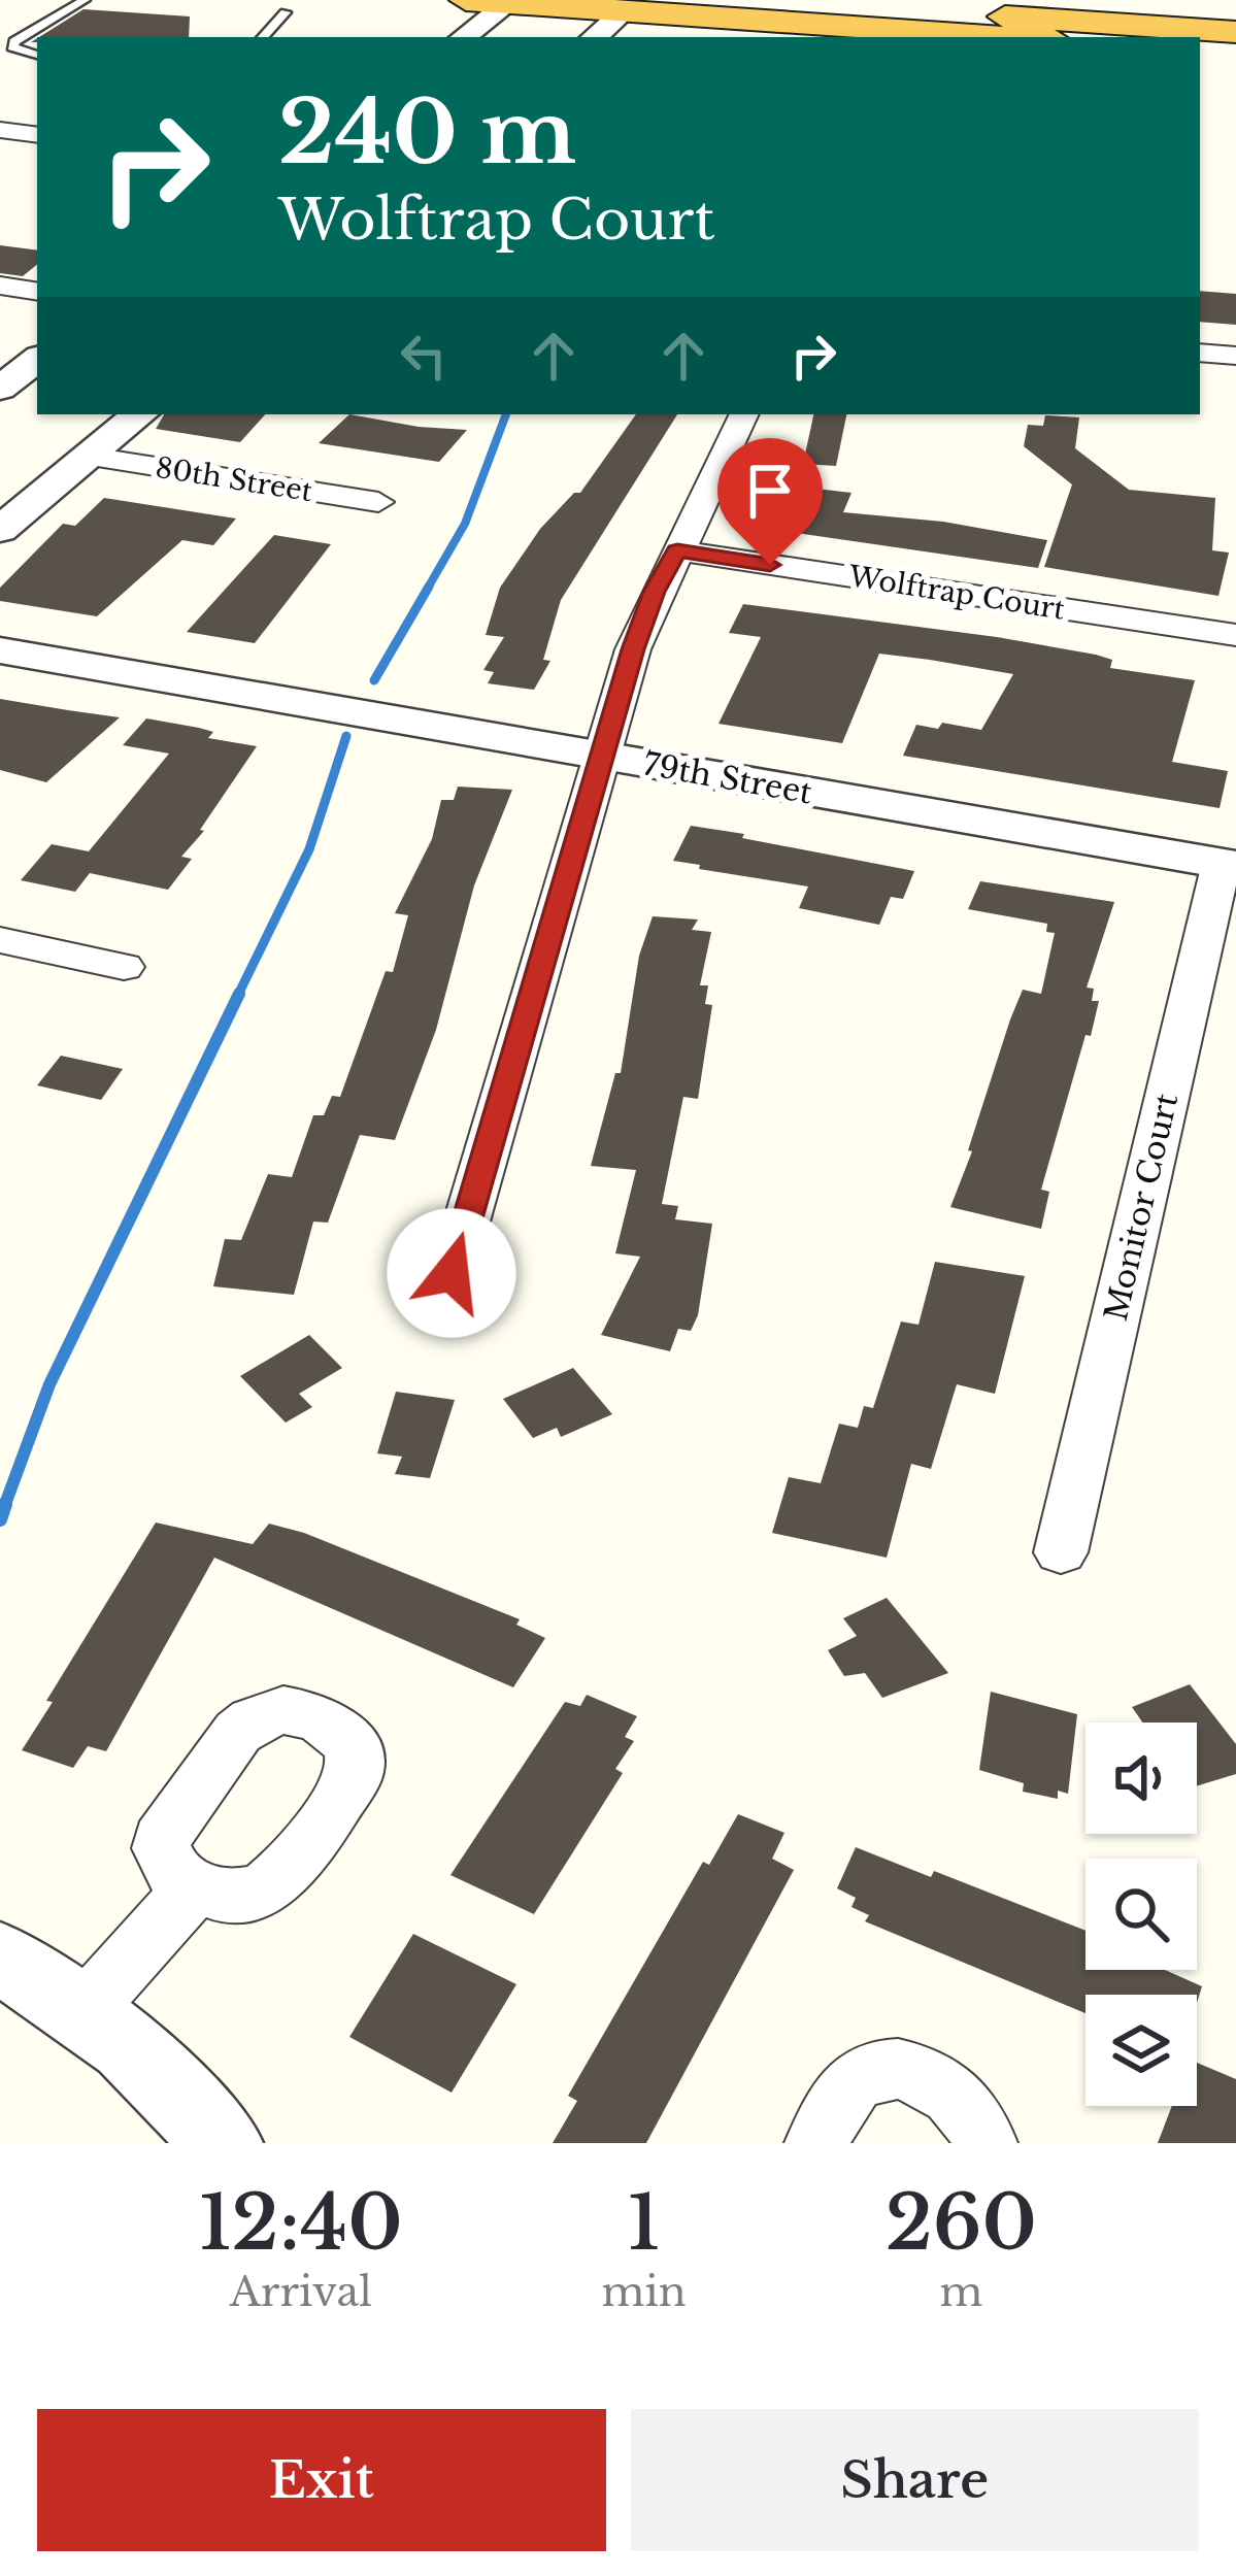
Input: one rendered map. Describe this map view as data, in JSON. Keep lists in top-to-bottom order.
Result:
{
  "streets": {
    "street": [
      "80th Street",
      "Wolftrap Court",
      "79th Street",
      "Monitor Court"
    ]
  },
  "crossings": [
    ["79th Street", "Monitor Court"]
  ],
  "page": {
    "turn": ["240 m", "Wolftrap Court"],
    "eta": [
      "12:40",
      "Arrival",
      "1",
      "min",
      "260",
      "m"
    ],
    "buttons": ["Exit", "Share"]
  }
}
